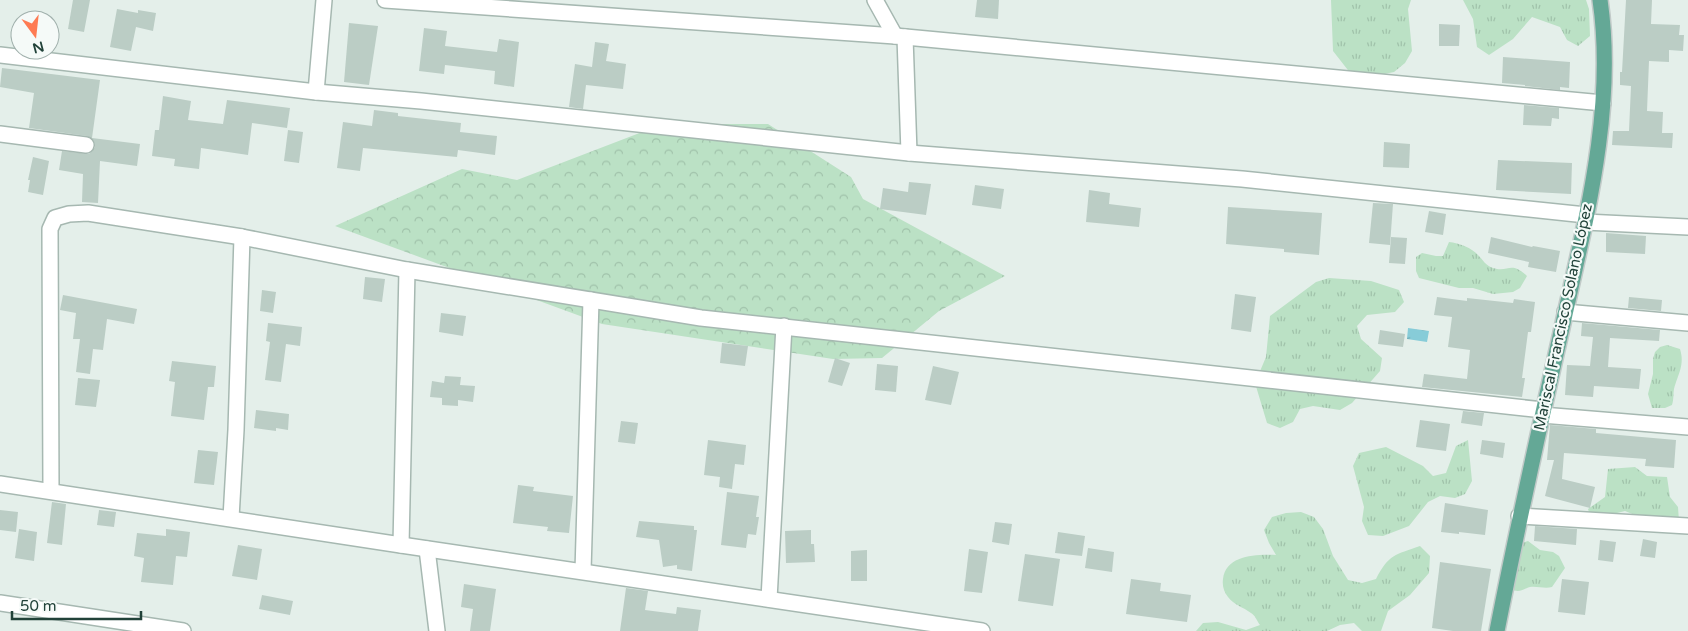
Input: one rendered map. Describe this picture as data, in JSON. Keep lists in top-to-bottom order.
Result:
{
  "streets": {
    "main road": ["Mariscal Francisco Solano López"]
  },
  "scale_bar": "50 m",
  "north": "bottom"
}
